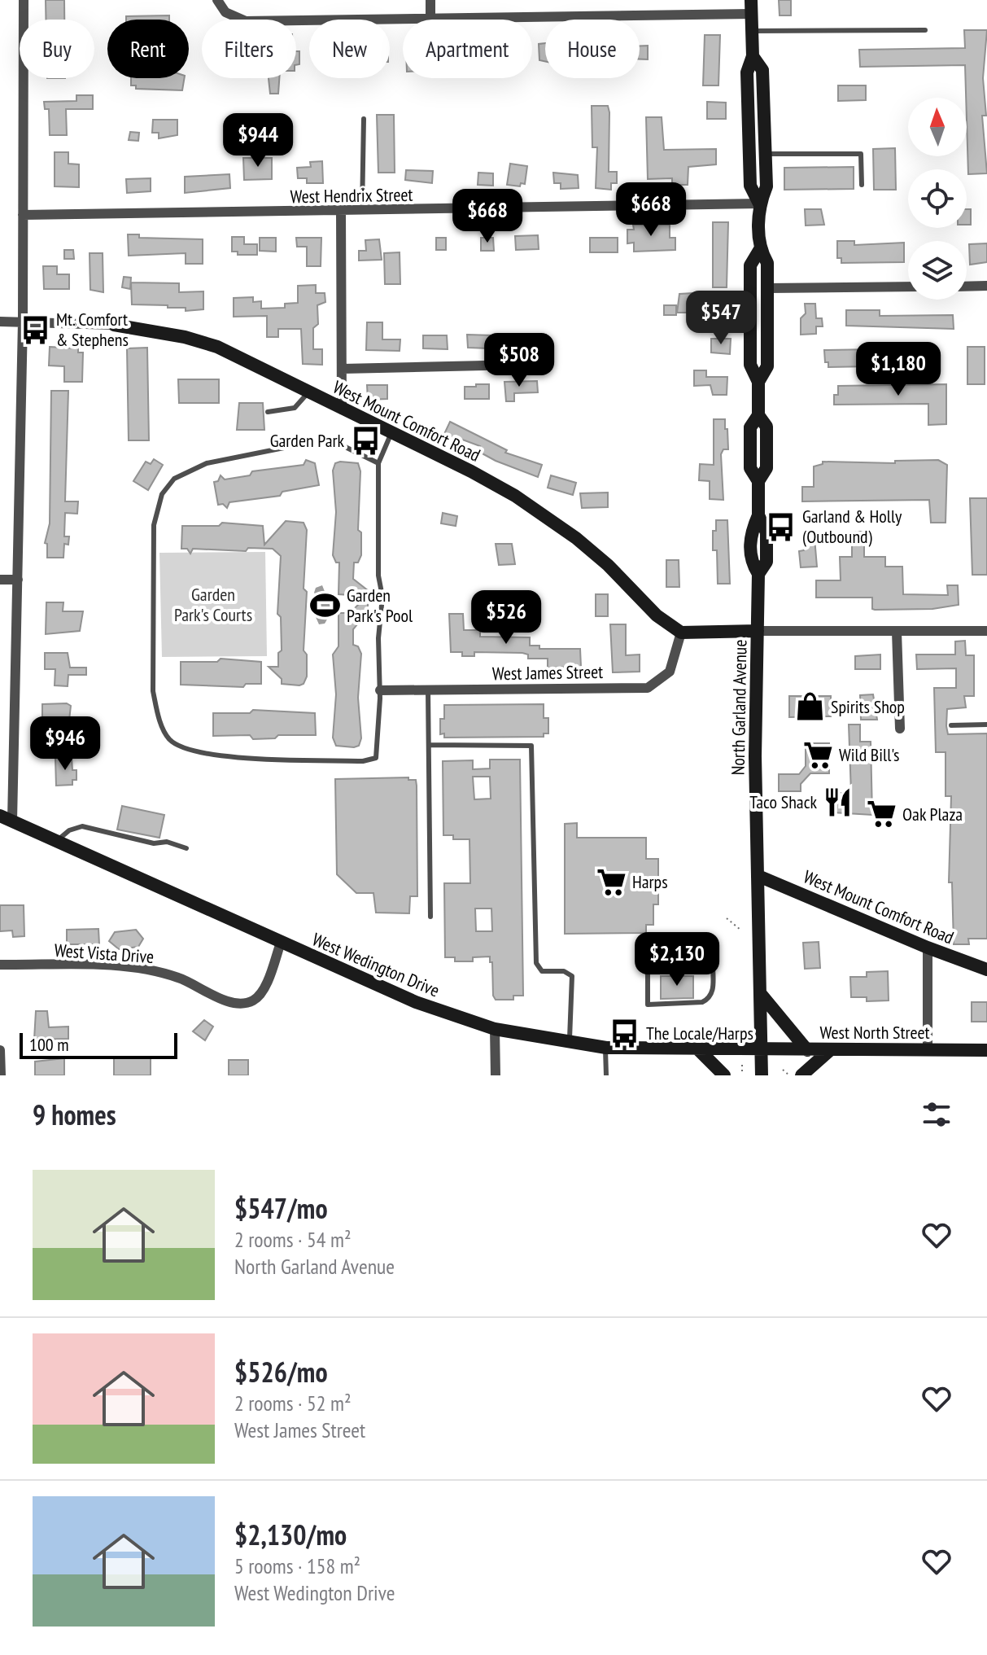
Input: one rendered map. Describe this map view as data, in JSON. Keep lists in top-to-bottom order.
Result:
{
  "streets": {
    "main road": [
      "West Mount Comfort Road",
      "North Garland Avenue",
      "West Wedington Drive",
      "West North Street"
    ],
    "street": ["West Hendrix Street", "West James Street", "West Vista Drive"]
  },
  "crossings": [
    ["West Hendrix Street", "North Garland Avenue"],
    ["West Mount Comfort Road", "West James Street"],
    ["West Mount Comfort Road", "North Garland Avenue"],
    ["North Garland Avenue", "West Wedington Drive"],
    ["North Garland Avenue", "West North Street"],
    ["West Vista Drive", "West Wedington Drive"],
    ["West Wedington Drive", "West North Street"]
  ],
  "parks": ["Garden Park's Courts"],
  "places": {
    "bus stop": [
      "Mt. Comfort & Stephens",
      "Garden Park",
      "Garland & Holly (Outbound)",
      "The Locale/Harps"
    ],
    "sports": ["Garden Park's Pool"],
    "shop": ["Spirits Shop"],
    "supermarket": ["Wild Bill's", "Oak Plaza", "Harps"],
    "restaurant": ["Taco Shack"]
  },
  "scale_bar": "100 m",
  "north": "top",
  "page": {
    "chip": [
      "Buy",
      "Rent",
      "Filters",
      "New",
      "Apartment",
      "House"
    ],
    "price": [
      "$944",
      "$668",
      "$668",
      "$547",
      "$508",
      "$1,180",
      "$526",
      "$946",
      "$2,130"
    ],
    "scale": "100 m",
    "heading": "9 homes",
    "list": [
      {
        "name": "$547/mo",
        "note": "2 rooms · 54 m² · North Garland Avenue"
      },
      {
        "name": "$526/mo",
        "note": "2 rooms · 52 m² · West James Street"
      },
      {
        "name": "$2,130/mo",
        "note": "5 rooms · 158 m² · West Wedington Drive"
      }
    ]
  }
}
